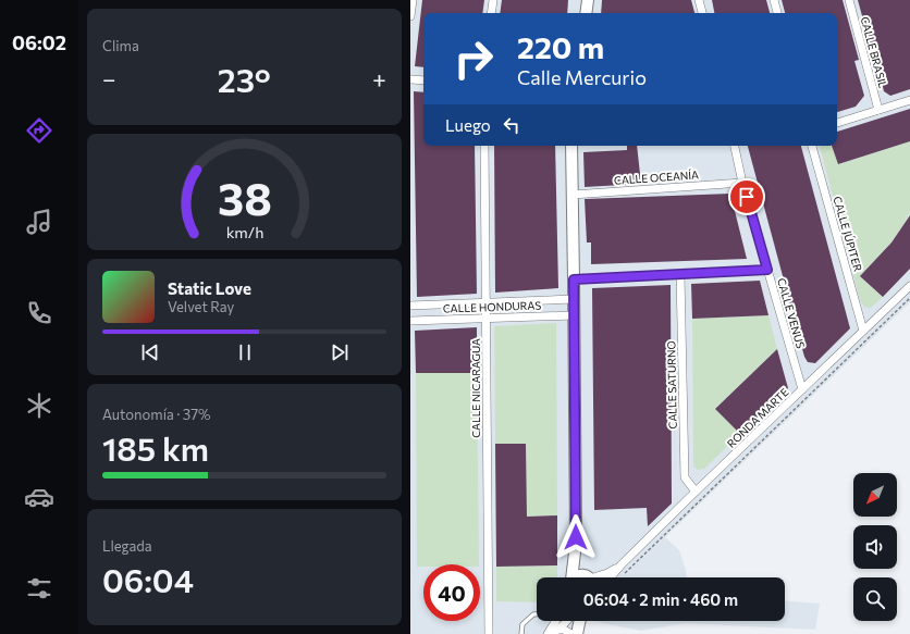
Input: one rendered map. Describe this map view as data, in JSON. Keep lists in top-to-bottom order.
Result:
{
  "streets": {
    "street": [
      "CALLE BRASIL",
      "CALLE OCEANÍA",
      "CALLE JÚPITER",
      "CALLE HONDURAS",
      "CALLE VENUS",
      "CALLE SATURNO",
      "CALLE NICARAGUA",
      "RONDA MARTE"
    ]
  },
  "crossings": [
    ["CALLE OCEANÍA", "CALLE VENUS"],
    ["CALLE JÚPITER", "RONDA MARTE"],
    ["CALLE HONDURAS", "CALLE NICARAGUA"],
    ["CALLE VENUS", "RONDA MARTE"],
    ["CALLE SATURNO", "RONDA MARTE"]
  ],
  "north": "bottom left",
  "page": {
    "tabs": "06:02",
    "tile": [
      "Clima",
      ["Autonomía · 37%", "185 km"],
      ["Llegada", "06:04"]
    ],
    "turn": ["220 m", "Calle Mercurio"],
    "heat": ["−", "23°", "+"],
    "then": "Luego",
    "song": ["Static Love", "Velvet Ray"],
    "limit": "40",
    "trip": "06:04 · 2 min · 460 m",
    "gauge": ["38", "km/h"]
  }
}
